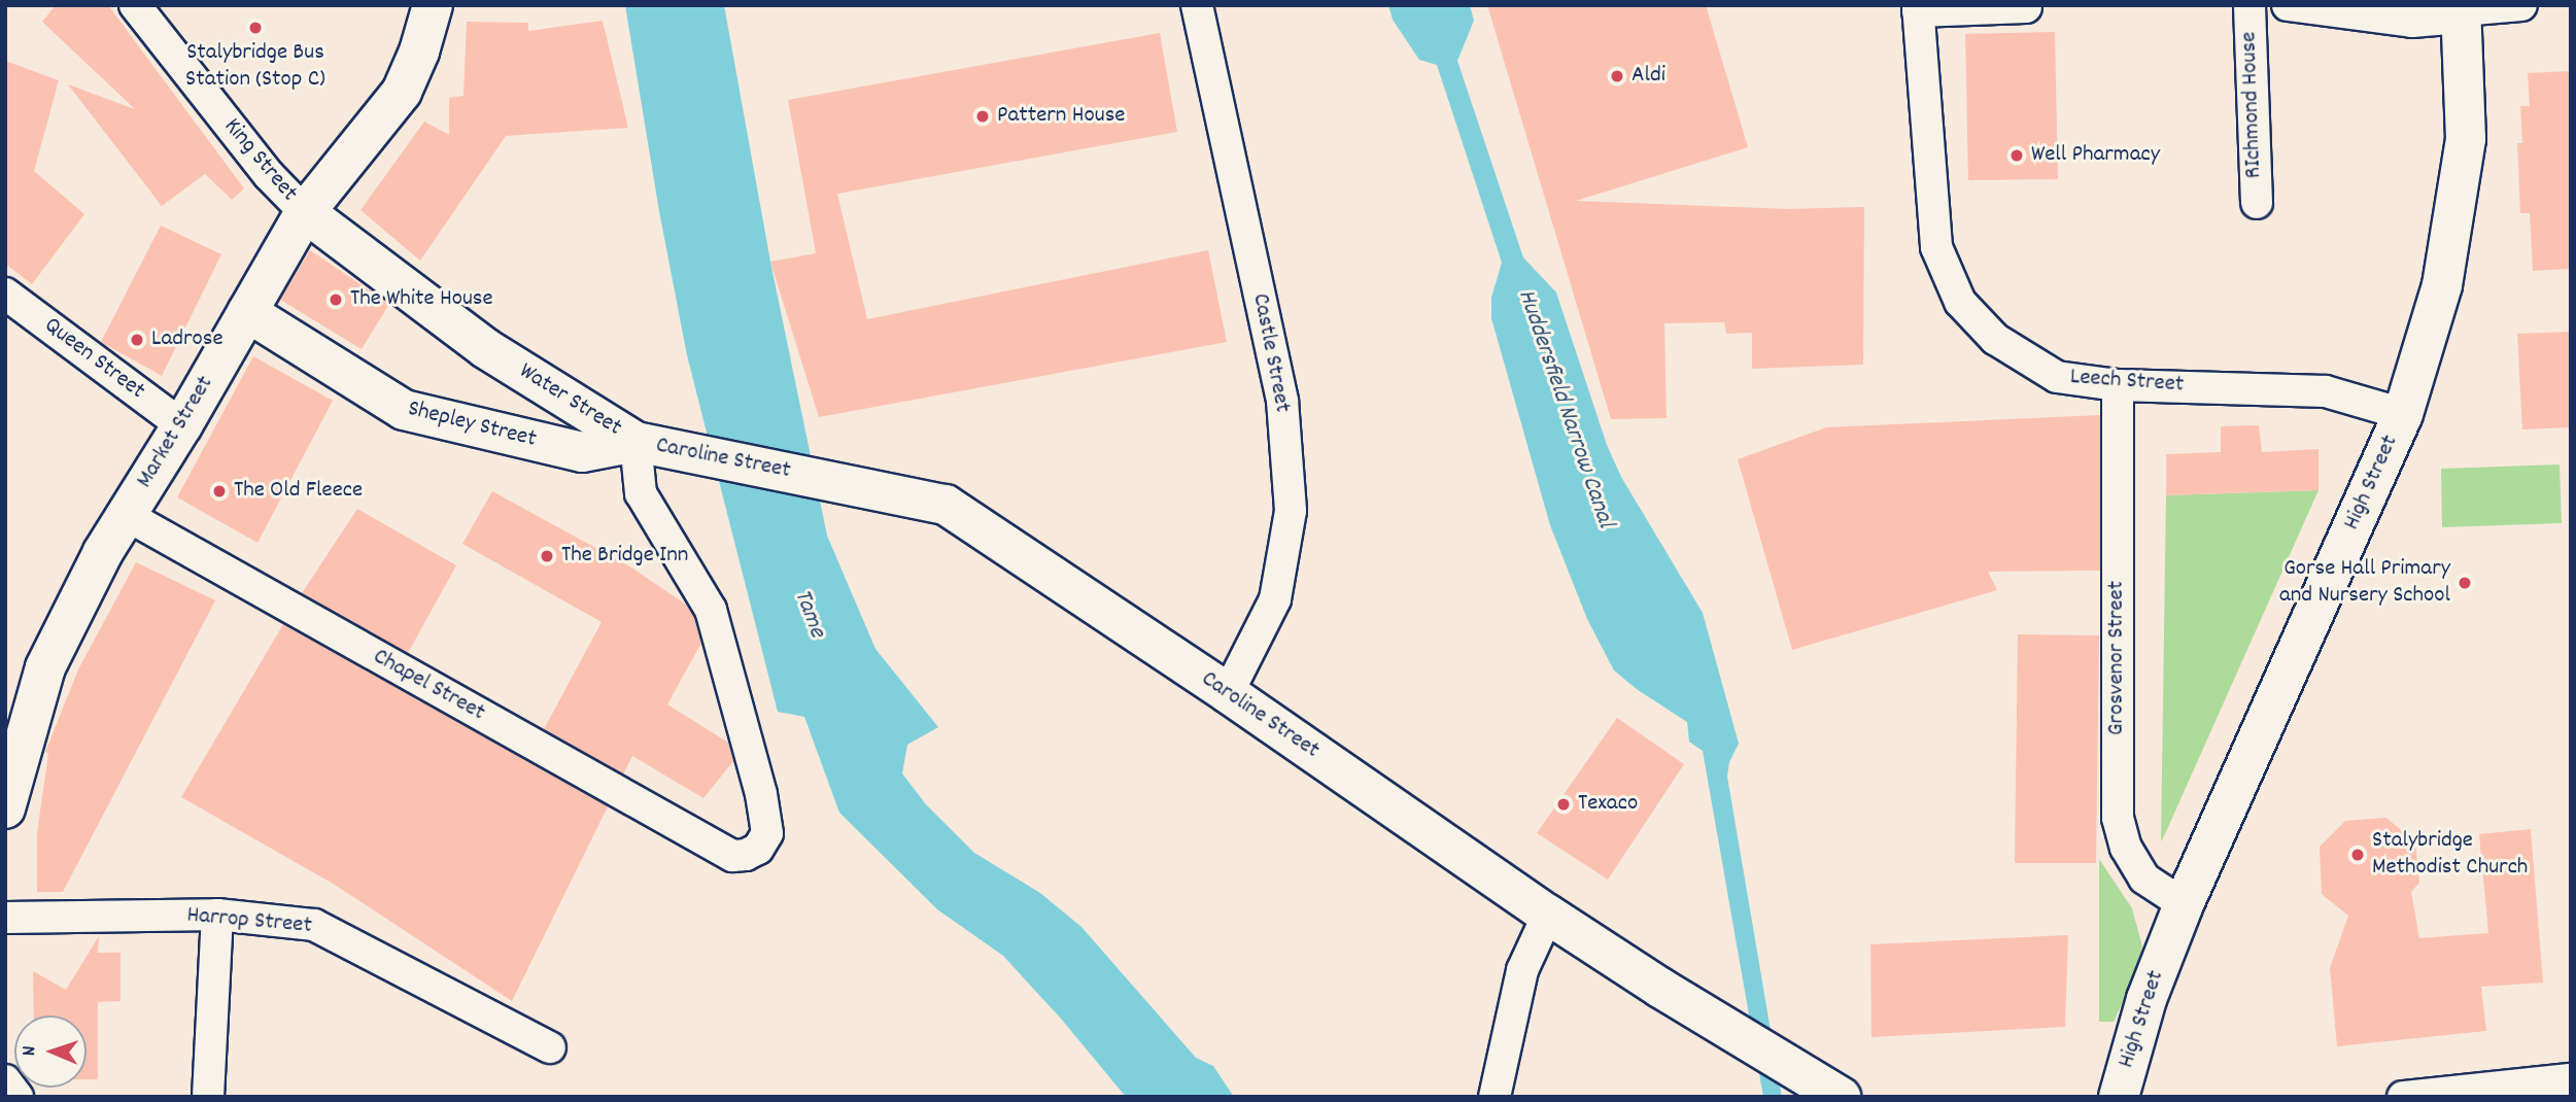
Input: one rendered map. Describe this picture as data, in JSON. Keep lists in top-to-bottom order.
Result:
{
  "streets": {
    "main road": [
      "Water Street",
      "Shepley Street",
      "Market Street",
      "Caroline Street",
      "High Street"
    ],
    "street": [
      "RIchmond House",
      "King Street",
      "Castle Street",
      "Queen Street",
      "Leech Street",
      "Grosvenor Street",
      "Chapel Street",
      "Harrop Street"
    ]
  },
  "crossings": [
    ["King Street", "Water Street"],
    ["King Street", "Market Street"],
    ["Castle Street", "Caroline Street"],
    ["Queen Street", "Market Street"],
    ["Leech Street", "High Street"],
    ["Leech Street", "Grosvenor Street"],
    ["Water Street", "Shepley Street"],
    ["Water Street", "Market Street"],
    ["Water Street", "Caroline Street"],
    ["Water Street", "Chapel Street"],
    ["Shepley Street", "Market Street"],
    ["Shepley Street", "Caroline Street"],
    ["Market Street", "Chapel Street"],
    ["High Street", "Grosvenor Street"]
  ],
  "water": ["Huddersfield Narrow Canal", "Tame"],
  "places": [
    "Stalybridge Bus Station (Stop C)",
    "Aldi",
    "Pattern House",
    "Well Pharmacy",
    "The White House",
    "Ladrose",
    "The Old Fleece",
    "The Bridge Inn",
    "Gorse Hall Primary and Nursery School",
    "Texaco",
    "Stalybridge Methodist Church"
  ],
  "north": "left"
}
